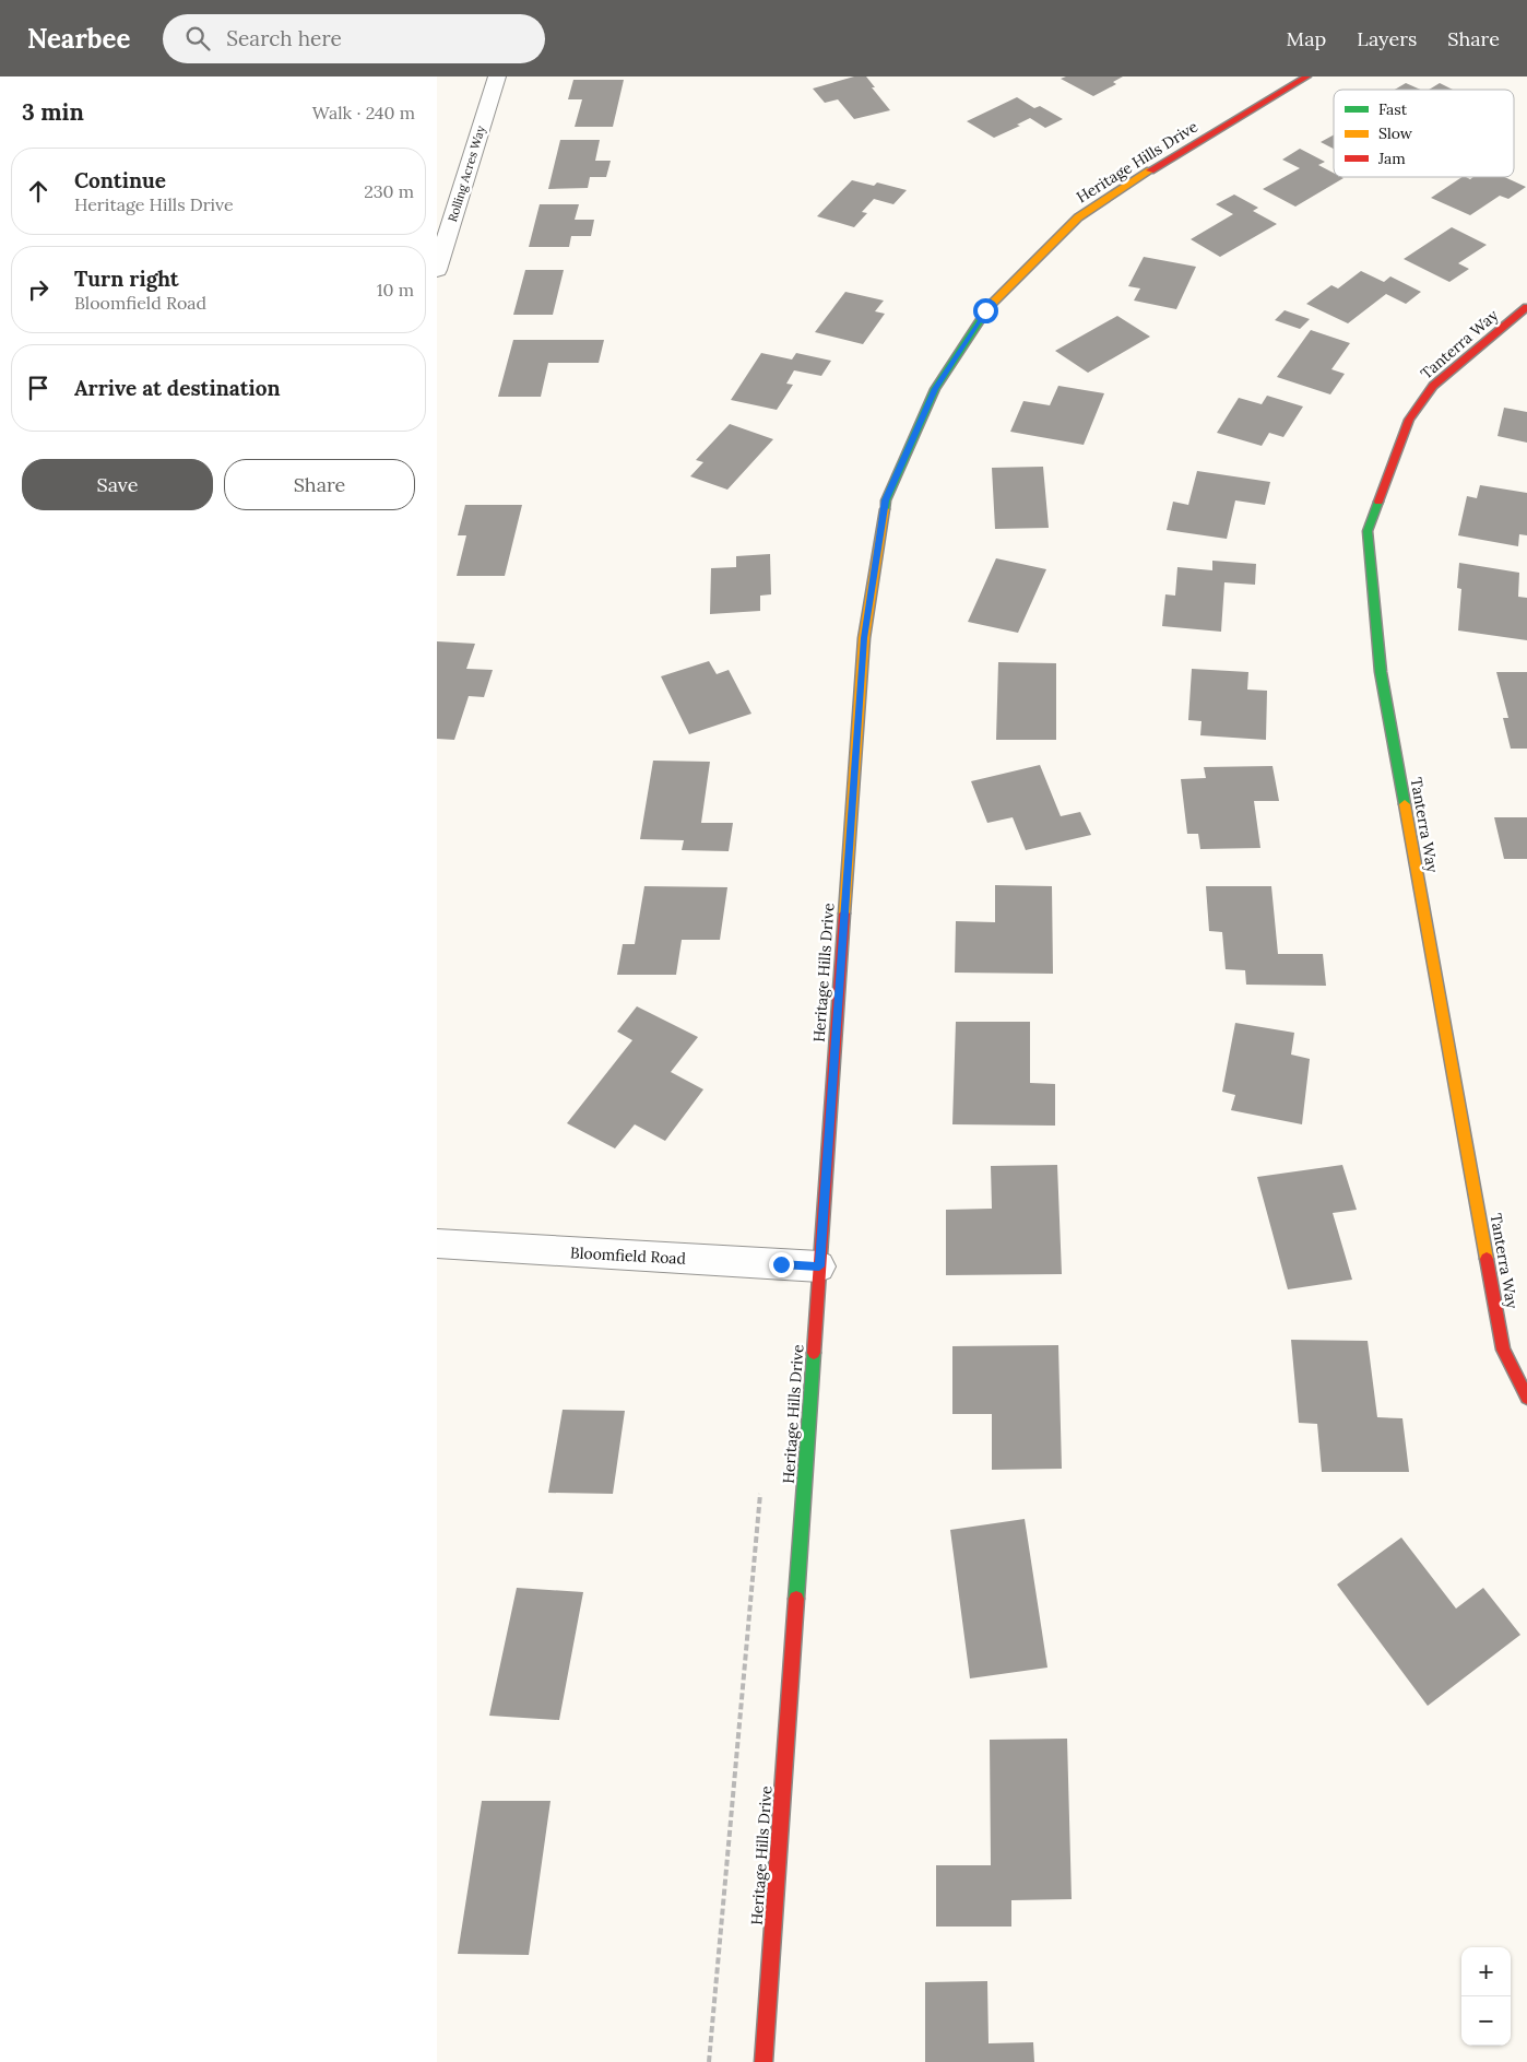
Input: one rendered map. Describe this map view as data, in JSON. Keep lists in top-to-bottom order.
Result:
{
  "streets": {
    "street": [
      "Heritage Hills Drive",
      "Rolling Acres Way",
      "Tanterra Way",
      "Bloomfield Road"
    ]
  },
  "crossings": [
    ["Heritage Hills Drive", "Bloomfield Road"]
  ],
  "legend": ["Fast", "Slow", "Jam"],
  "page": {
    "header": "Nearbee",
    "search": "Search here",
    "nav": ["Map", "Layers", "Share"],
    "heading": ["3 min", "Walk · 240 m"],
    "list": [
      ["Continue", "Heritage Hills Drive", "230 m"],
      ["Turn right", "Bloomfield Road", "10 m"],
      "Arrive at destination"
    ],
    "buttons": ["Save", "Share"],
    "map_buttons": ["+", "−"]
  }
}
